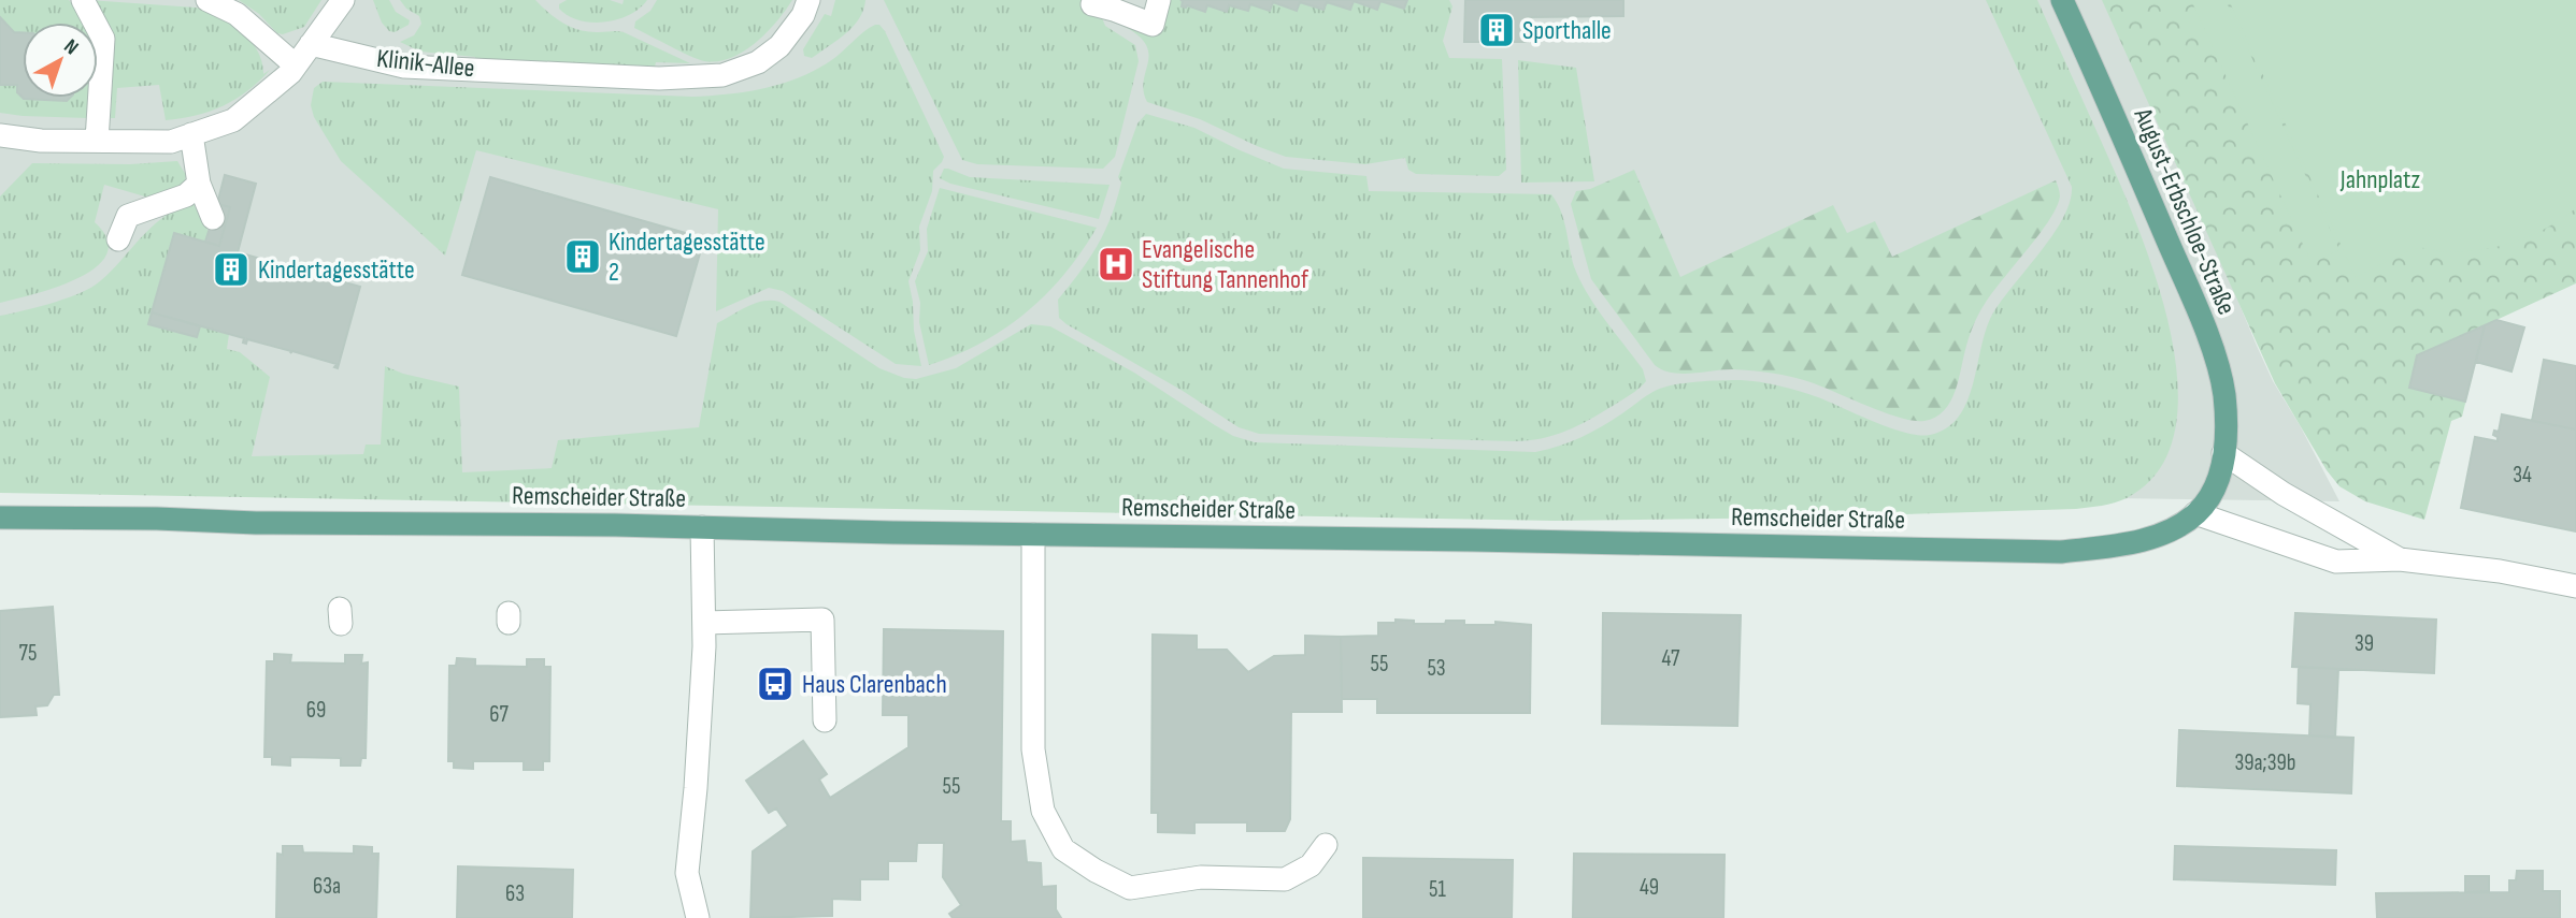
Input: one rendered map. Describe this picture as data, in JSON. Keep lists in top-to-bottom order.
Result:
{
  "streets": {
    "main road": ["August-Erbschloe-Straße", "Remscheider Straße"],
    "street": ["Klinik-Allee"]
  },
  "crossings": [
    ["August-Erbschloe-Straße", "Remscheider Straße"]
  ],
  "parks": ["Jahnplatz"],
  "places": {
    "building": ["Sporthalle", "Kindertagesstätte 2", "Kindertagesstätte"],
    "hospital": ["Evangelische Stiftung Tannenhof"],
    "bus stop": ["Haus Clarenbach"]
  },
  "house_numbers": [
    "34",
    "39",
    "75",
    "47",
    "55",
    "53",
    "69",
    "67",
    "39a;39b",
    "55",
    "63a",
    "49",
    "51",
    "63"
  ],
  "north": "top right"
}
